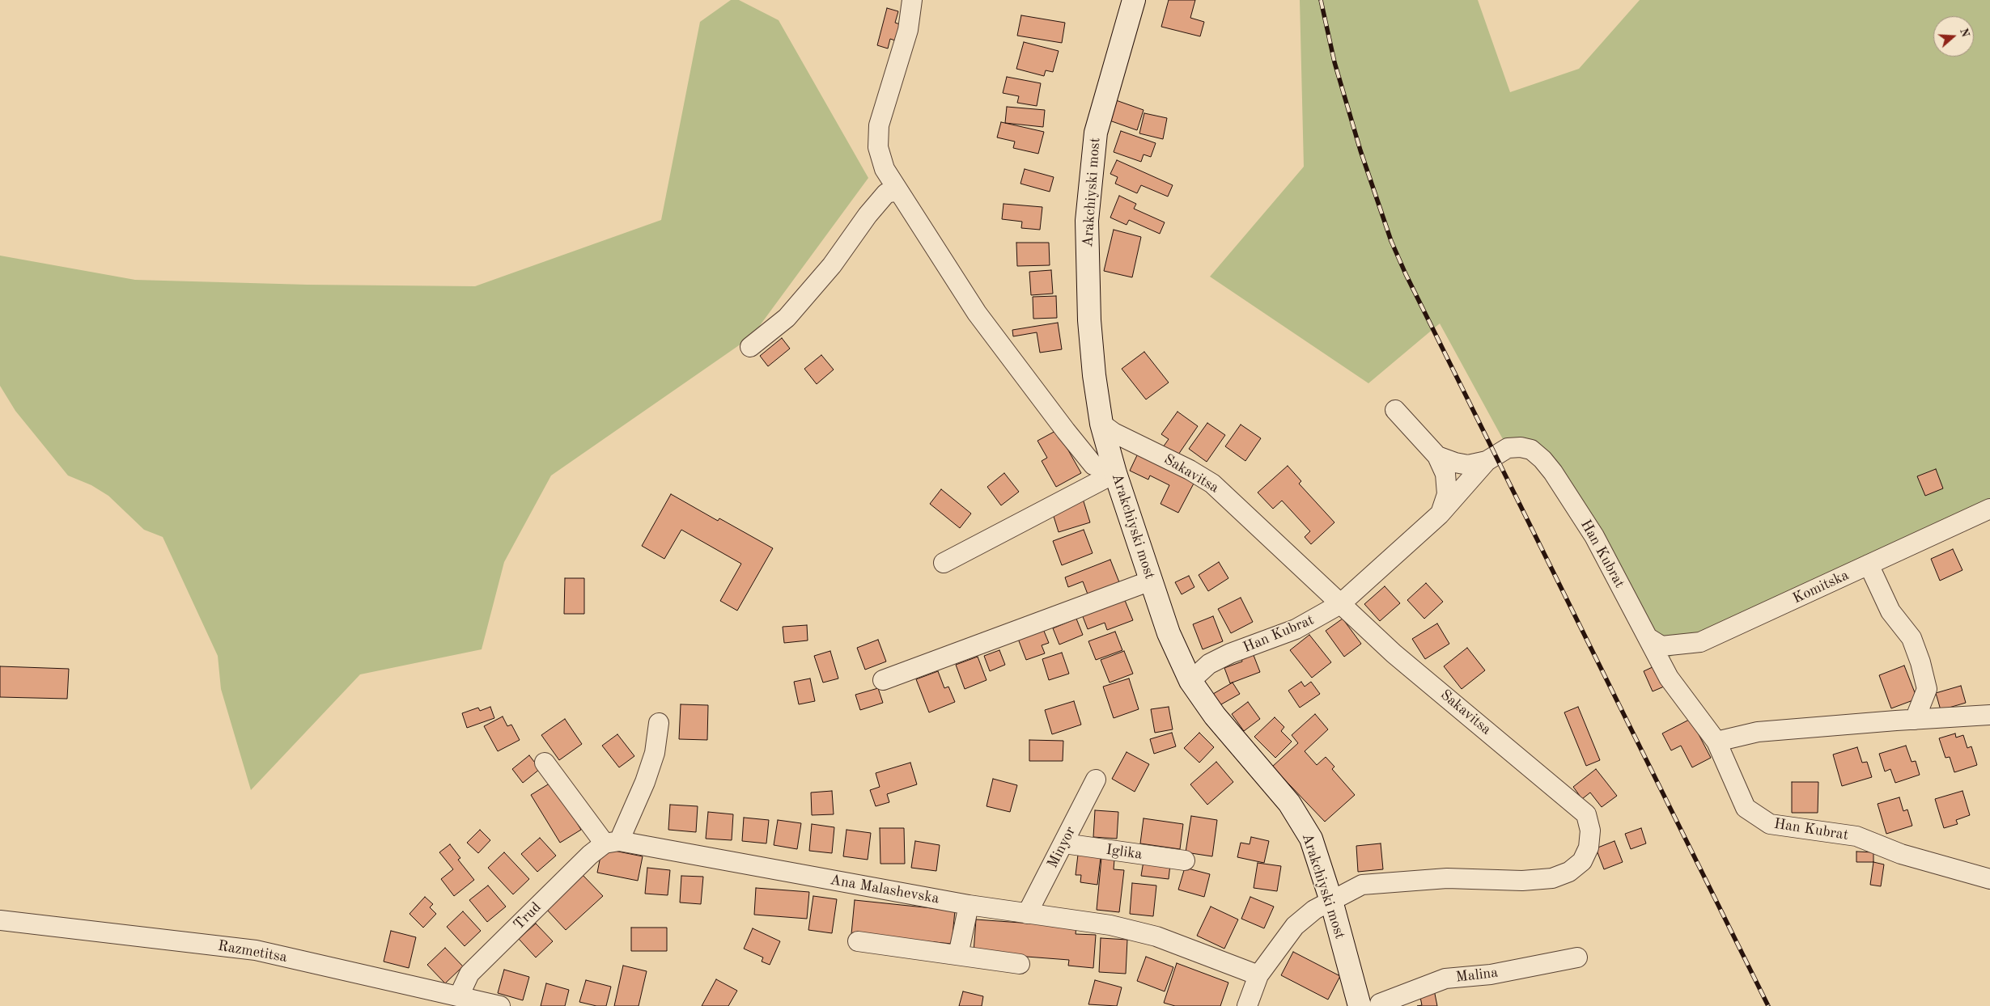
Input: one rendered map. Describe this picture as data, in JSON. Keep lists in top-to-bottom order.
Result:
{
  "streets": {
    "main road": ["Arakchiyski most"],
    "street": [
      "Sakavitsa",
      "Han Kubrat",
      "Komitska",
      "Minyor",
      "Iglika",
      "Ana Malashevska",
      "Trud",
      "Razmetitsa",
      "Malina"
    ]
  },
  "crossings": [
    ["Arakchiyski most", "Sakavitsa"],
    ["Arakchiyski most", "Han Kubrat"],
    ["Arakchiyski most", "Malina"],
    ["Sakavitsa", "Han Kubrat"],
    ["Han Kubrat", "Komitska"],
    ["Minyor", "Iglika"],
    ["Minyor", "Ana Malashevska"],
    ["Ana Malashevska", "Trud"],
    ["Trud", "Razmetitsa"]
  ],
  "north": "right"
}
